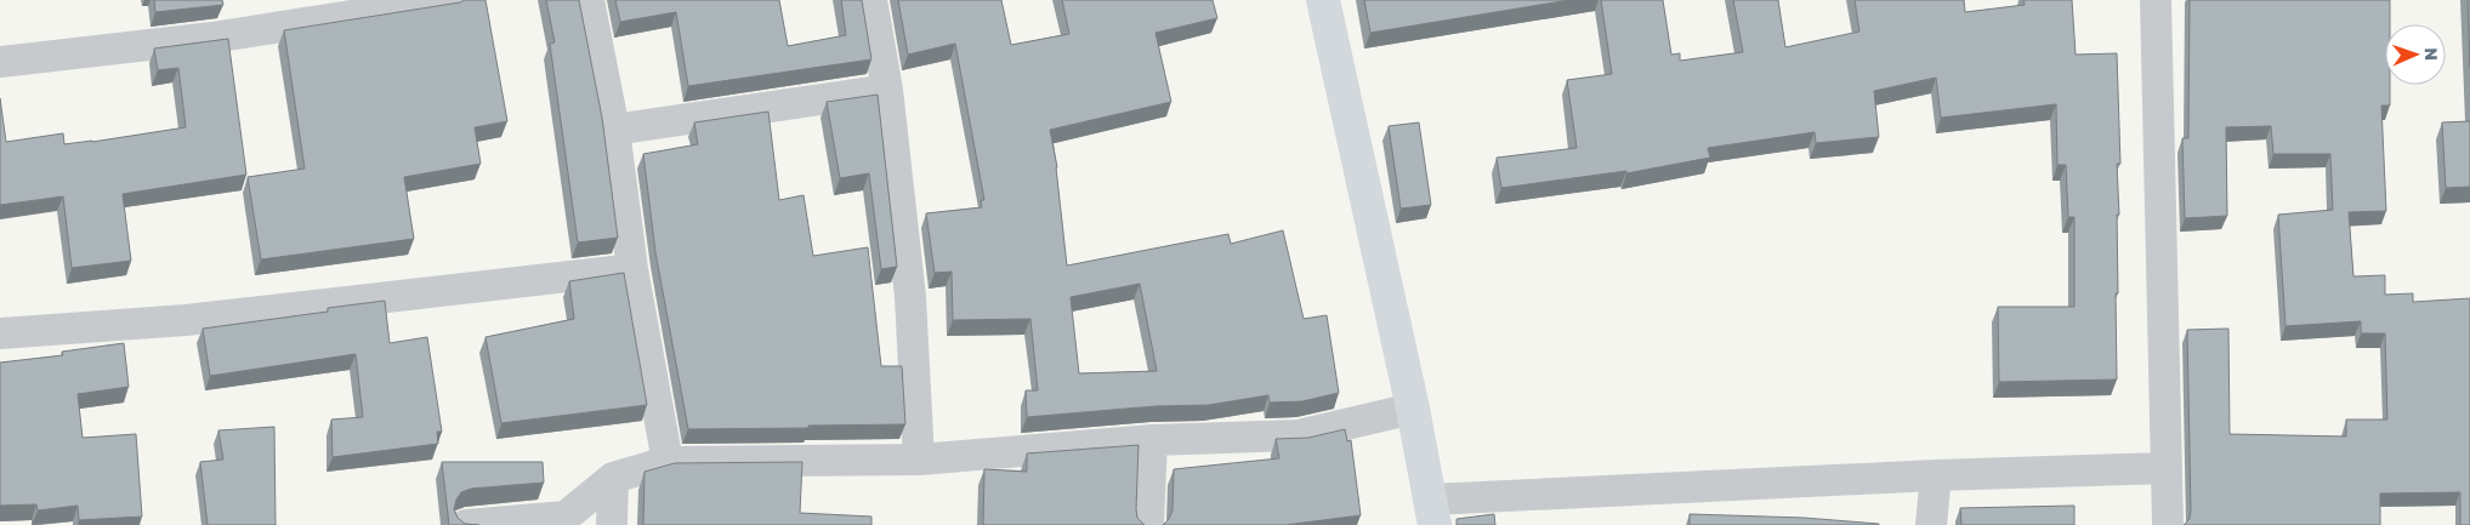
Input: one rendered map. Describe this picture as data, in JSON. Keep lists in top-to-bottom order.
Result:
{
  "north": "right"
}
